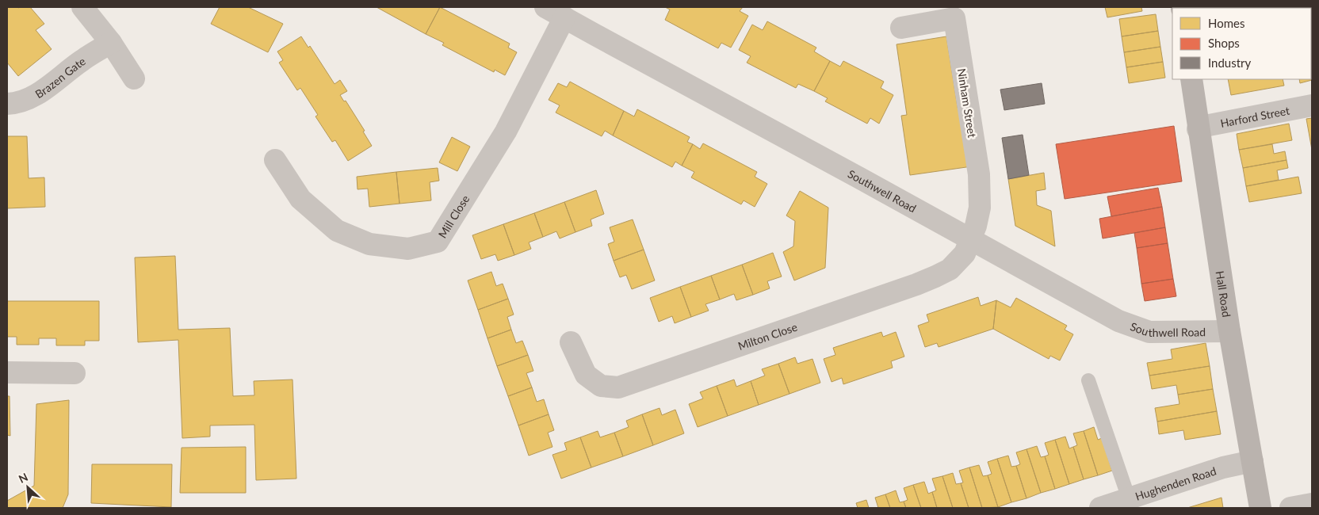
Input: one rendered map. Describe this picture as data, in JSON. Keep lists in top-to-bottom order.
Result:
{
  "streets": {
    "street": [
      "Brazen Gate",
      "Ninham Street",
      "Harford Street",
      "Southwell Road",
      "Mill Close",
      "Hall Road",
      "Milton Close",
      "Hughenden Road"
    ]
  },
  "crossings": [
    ["Ninham Street", "Southwell Road"],
    ["Ninham Street", "Milton Close"],
    ["Harford Street", "Hall Road"],
    ["Southwell Road", "Mill Close"],
    ["Southwell Road", "Hall Road"],
    ["Southwell Road", "Milton Close"],
    ["Hall Road", "Hughenden Road"]
  ],
  "legend": ["Homes", "Shops", "Industry"],
  "north": "top left"
}
